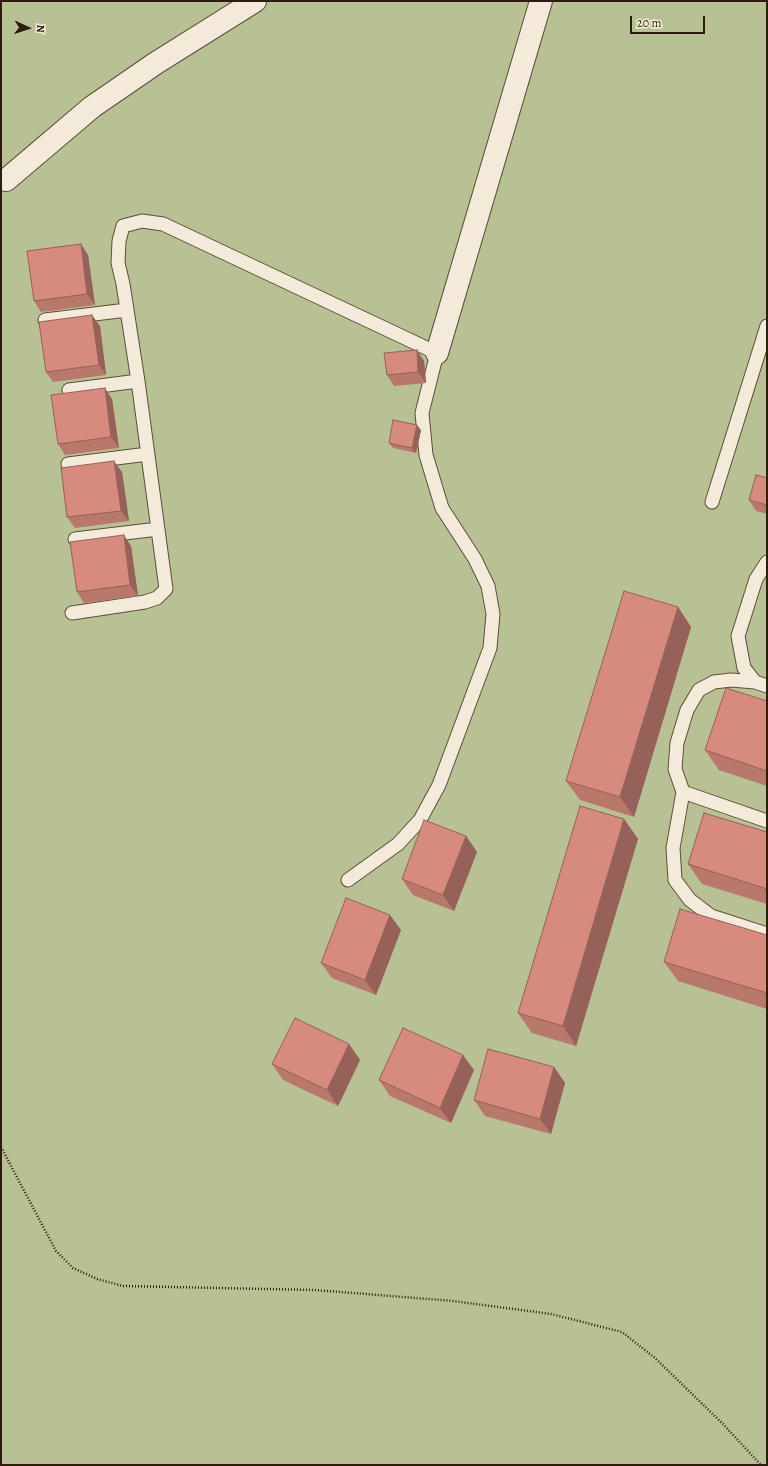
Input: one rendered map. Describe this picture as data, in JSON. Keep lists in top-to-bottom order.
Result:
{
  "scale_bar": "20 m",
  "north": "right"
}
